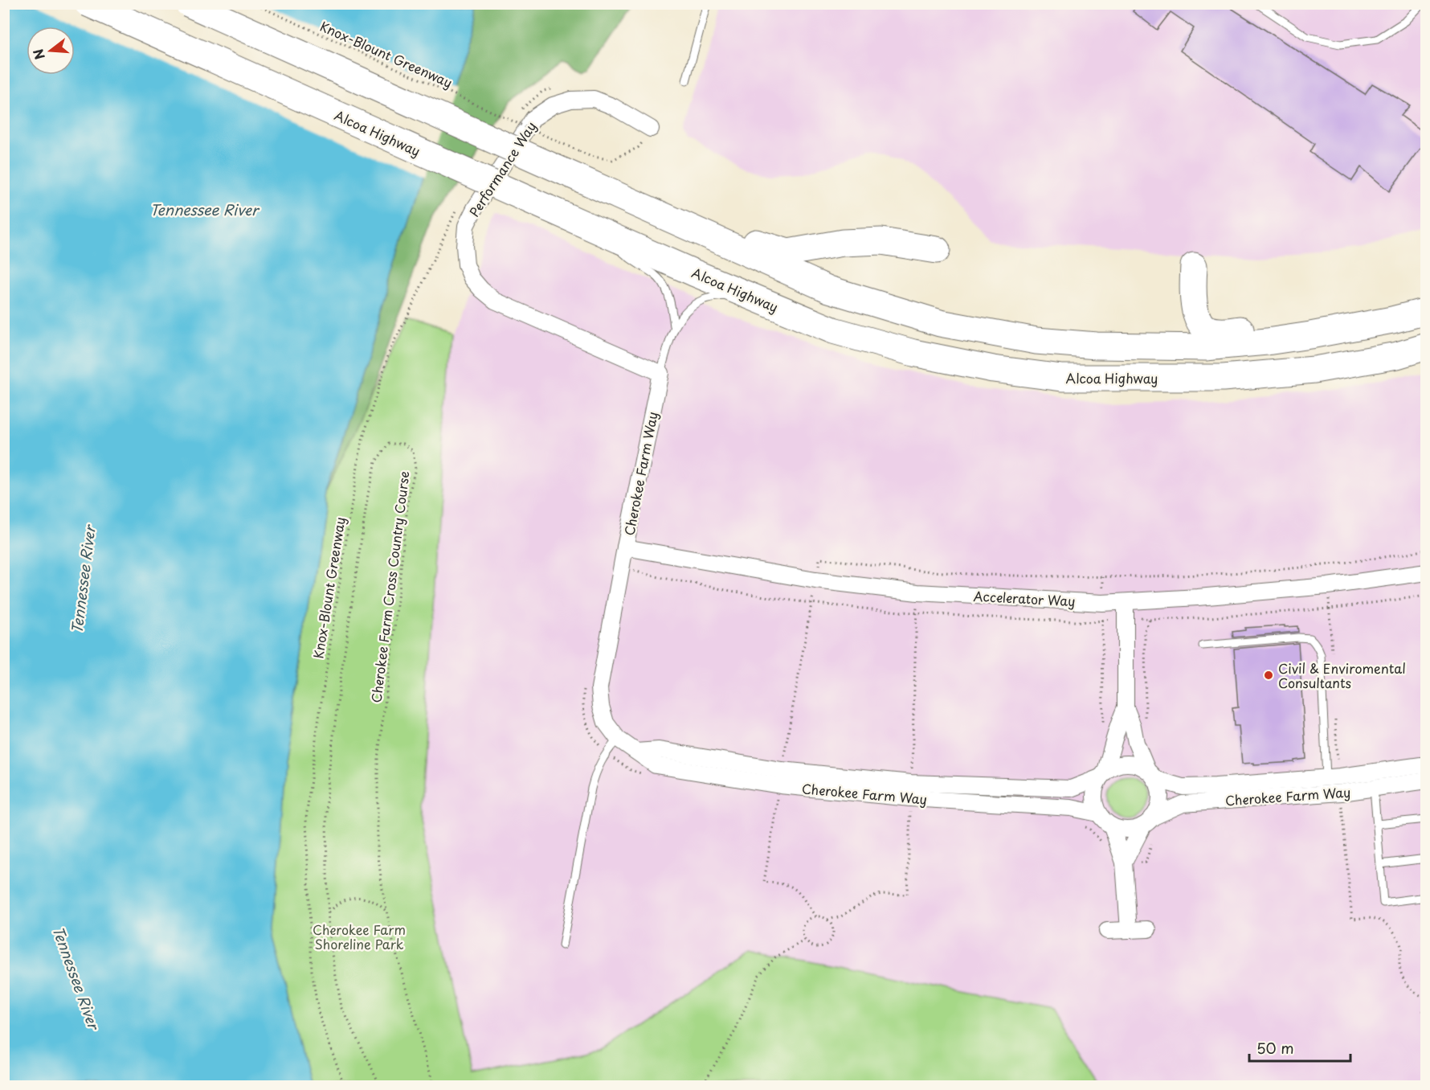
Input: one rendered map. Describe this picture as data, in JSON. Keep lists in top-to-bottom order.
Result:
{
  "streets": {
    "highway": ["Alcoa Highway"],
    "street": ["Performance Way", "Cherokee Farm Way", "Accelerator Way"],
    "path": ["Knox-Blount Greenway", "Cherokee Farm Cross Country Course"]
  },
  "crossings": [
    ["Knox-Blount Greenway", "Performance Way"],
    ["Alcoa Highway", "Cherokee Farm Way"],
    ["Performance Way", "Cherokee Farm Way"],
    ["Cherokee Farm Way", "Accelerator Way"]
  ],
  "water": ["Tennessee River"],
  "parks": ["Cherokee Farm Shoreline Park"],
  "places": ["Civil & Enviromental Consultants"],
  "scale_bar": "50 m",
  "north": "left"
}
